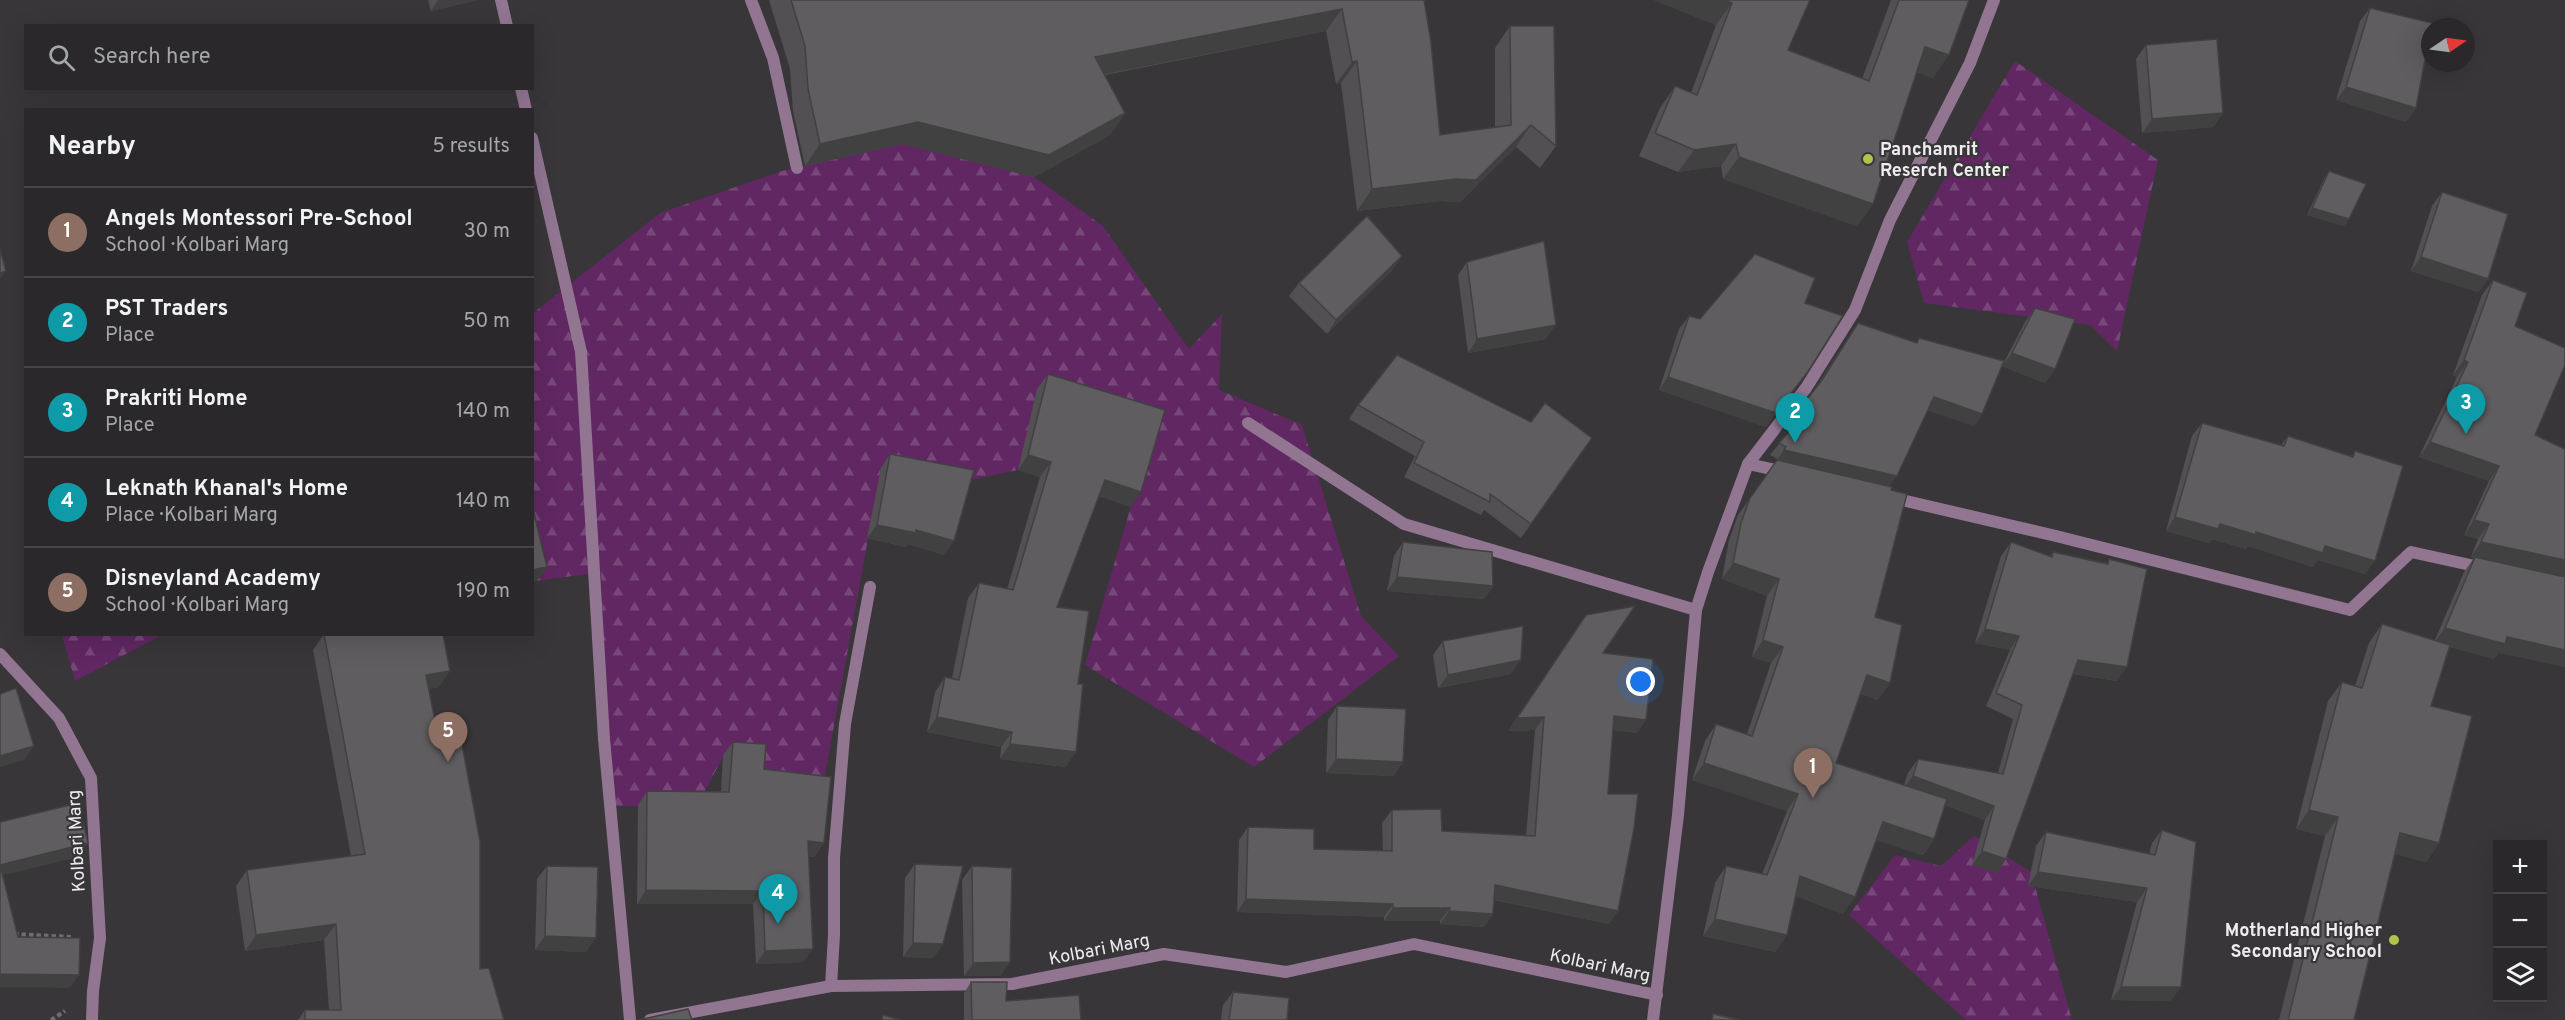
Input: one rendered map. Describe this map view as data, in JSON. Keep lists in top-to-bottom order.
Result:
{
  "streets": {
    "street": ["Kolbari Marg"]
  },
  "places": ["Panchamrit Reserch Center", "Motherland Higher Secondary School"],
  "north": "right",
  "page": {
    "search": "Search here",
    "heading": ["Nearby", "5 results"],
    "list": [
      {
        "mark": "1",
        "name": "Angels Montessori Pre-School",
        "note": "School · Kolbari Marg",
        "value": "30 m"
      },
      {
        "mark": "2",
        "name": "PST Traders",
        "note": "Place",
        "value": "50 m"
      },
      {
        "mark": "3",
        "name": "Prakriti Home",
        "note": "Place",
        "value": "140 m"
      },
      {
        "mark": "4",
        "name": "Leknath Khanal's Home",
        "note": "Place · Kolbari Marg",
        "value": "140 m"
      },
      {
        "mark": "5",
        "name": "Disneyland Academy",
        "note": "School · Kolbari Marg",
        "value": "190 m"
      }
    ],
    "pins": [
      "3",
      "2",
      "5",
      "1",
      "4"
    ],
    "map_buttons": ["+", "−"]
  }
}
